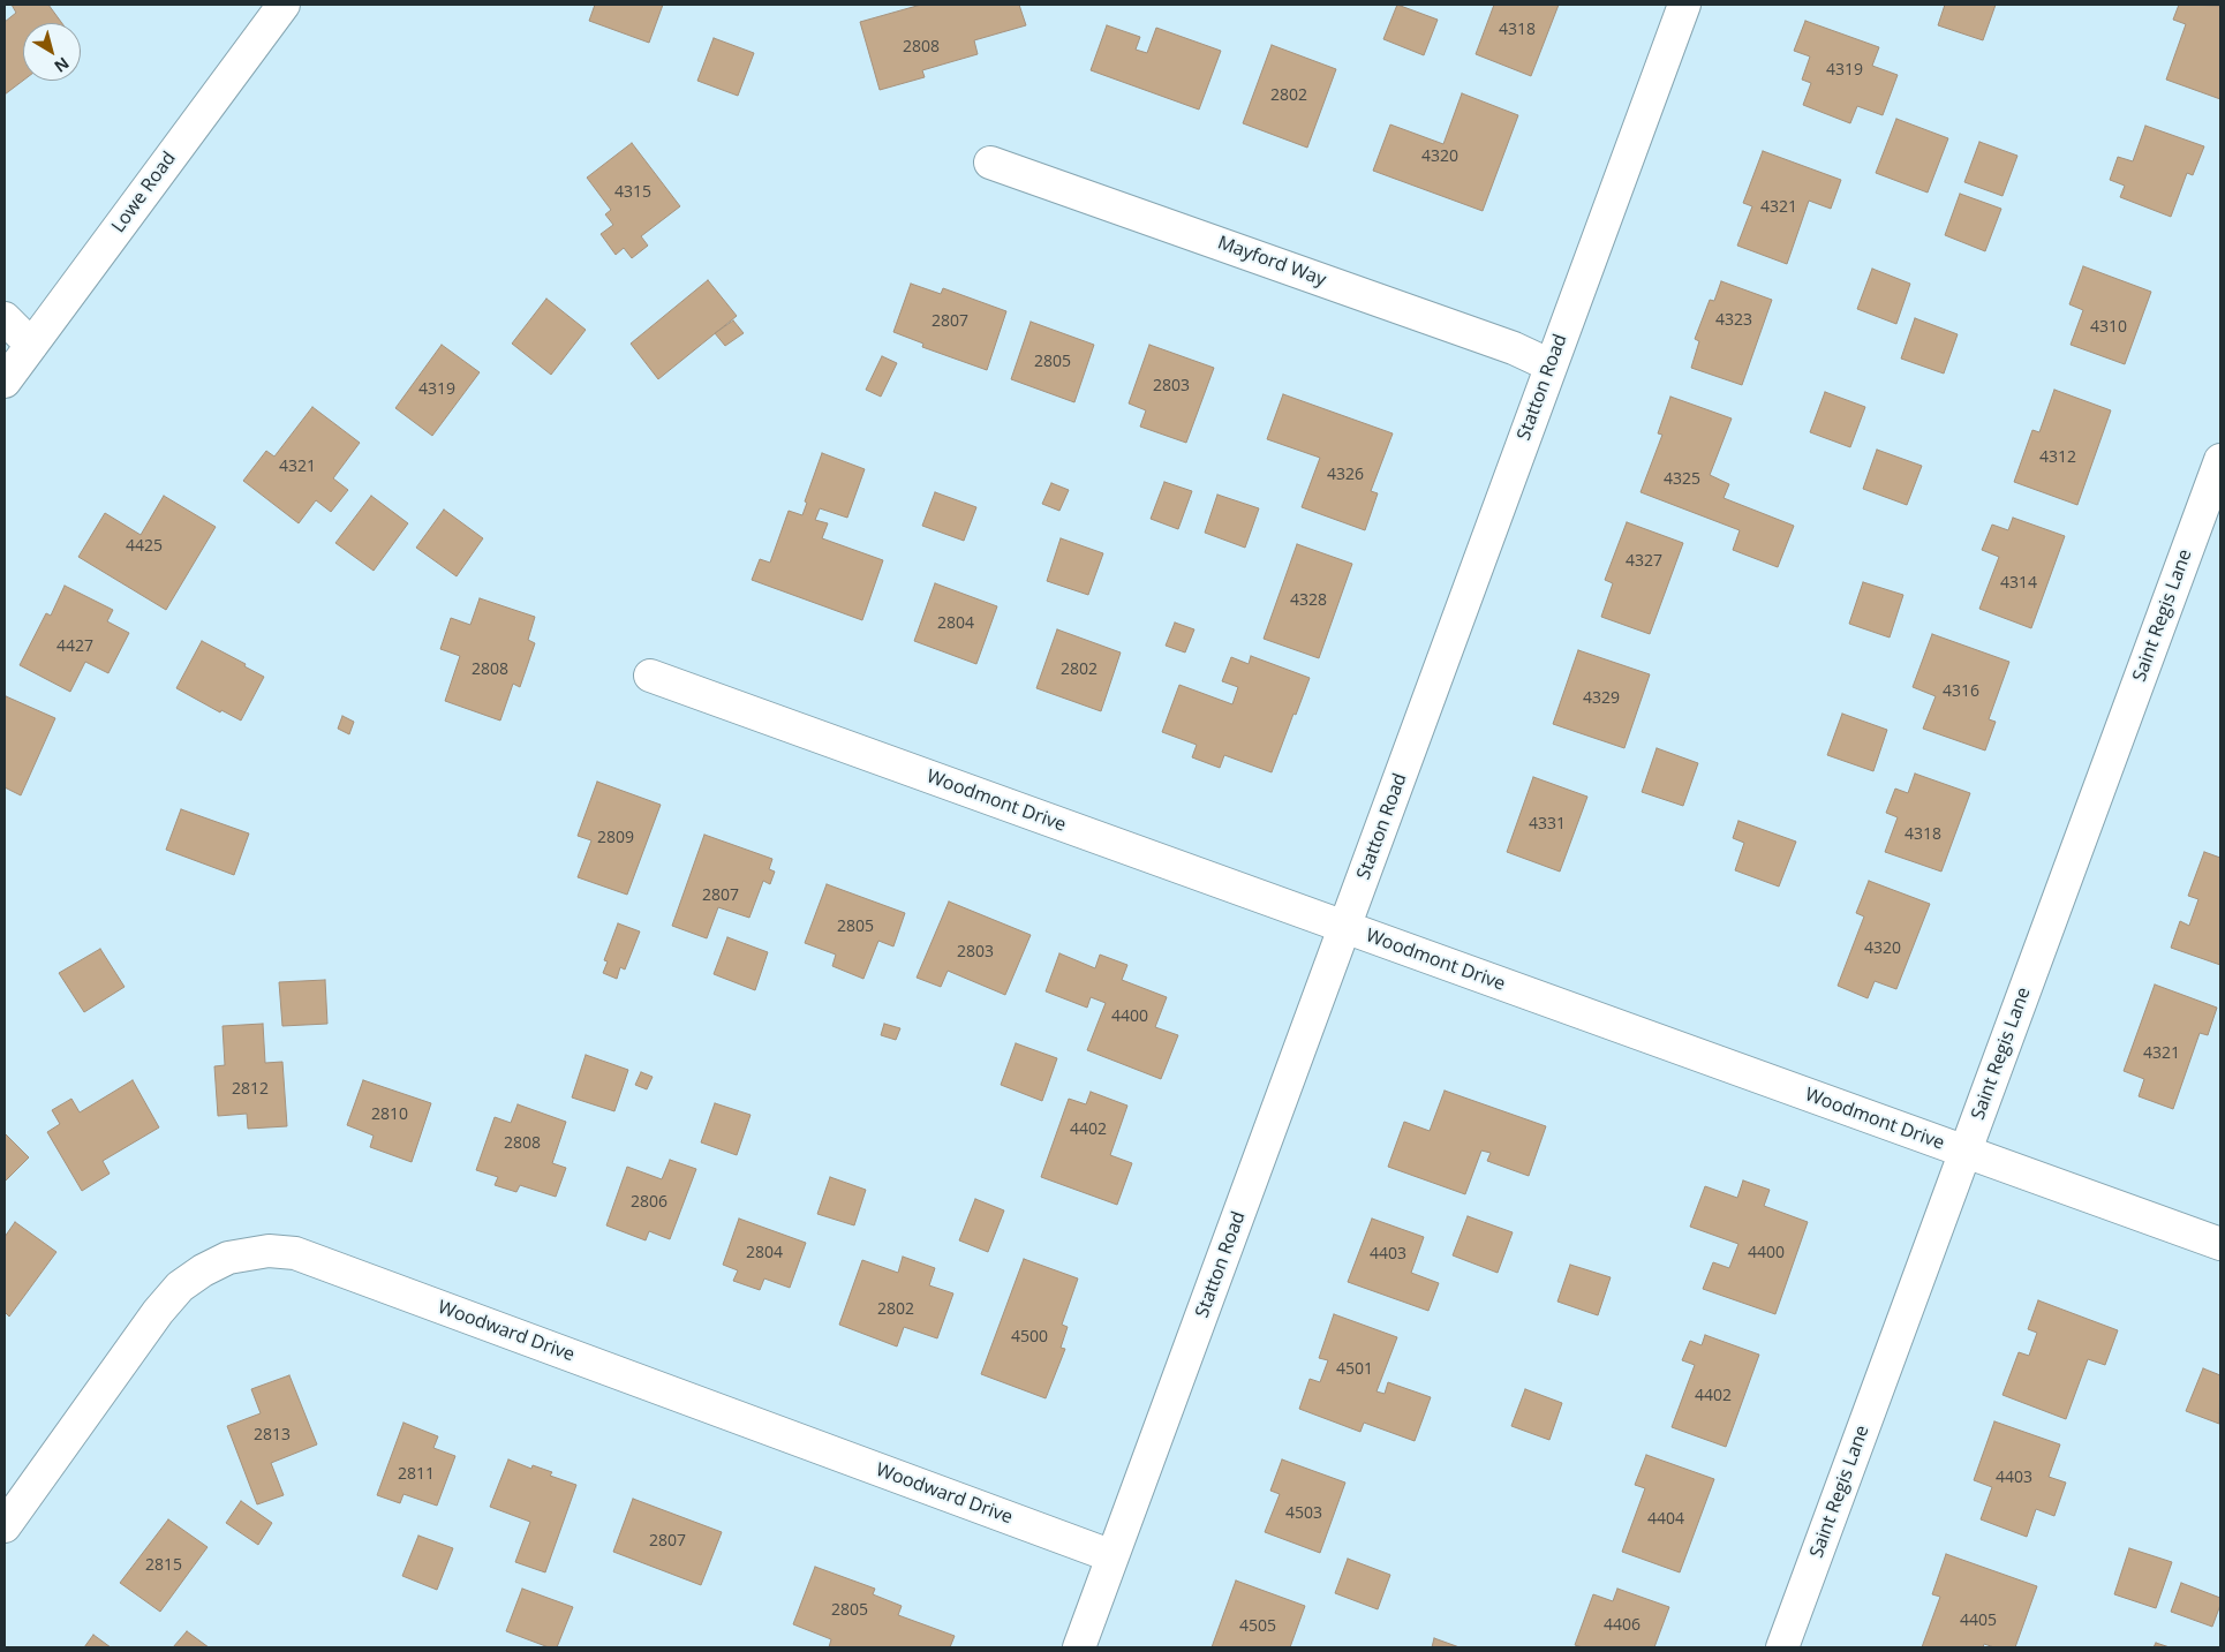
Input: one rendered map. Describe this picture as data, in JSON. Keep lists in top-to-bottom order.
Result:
{
  "streets": {
    "street": [
      "Lowe Road",
      "Mayford Way",
      "Statton Road",
      "Saint Regis Lane",
      "Woodmont Drive",
      "Woodward Drive"
    ]
  },
  "crossings": [
    ["Mayford Way", "Statton Road"],
    ["Statton Road", "Woodmont Drive"],
    ["Statton Road", "Woodward Drive"],
    ["Saint Regis Lane", "Woodmont Drive"]
  ],
  "house_numbers": [
    "4318",
    "2808",
    "4319",
    "2802",
    "4320",
    "4315",
    "4321",
    "4323",
    "2807",
    "4310",
    "2805",
    "2803",
    "4319",
    "4312",
    "4321",
    "4326",
    "4325",
    "4425",
    "4327",
    "4314",
    "4328",
    "2804",
    "4427",
    "2808",
    "2802",
    "4316",
    "4329",
    "4331",
    "4318",
    "2809",
    "2807",
    "2805",
    "4320",
    "2803",
    "4400",
    "4321",
    "2812",
    "2810",
    "4402",
    "2808",
    "2806",
    "2804",
    "4400",
    "4403",
    "2802",
    "4500",
    "4501",
    "4402",
    "2813",
    "2811",
    "4403",
    "4503",
    "4404",
    "2807",
    "2815",
    "2805",
    "4405",
    "4406",
    "4505"
  ],
  "north": "bottom right"
}
